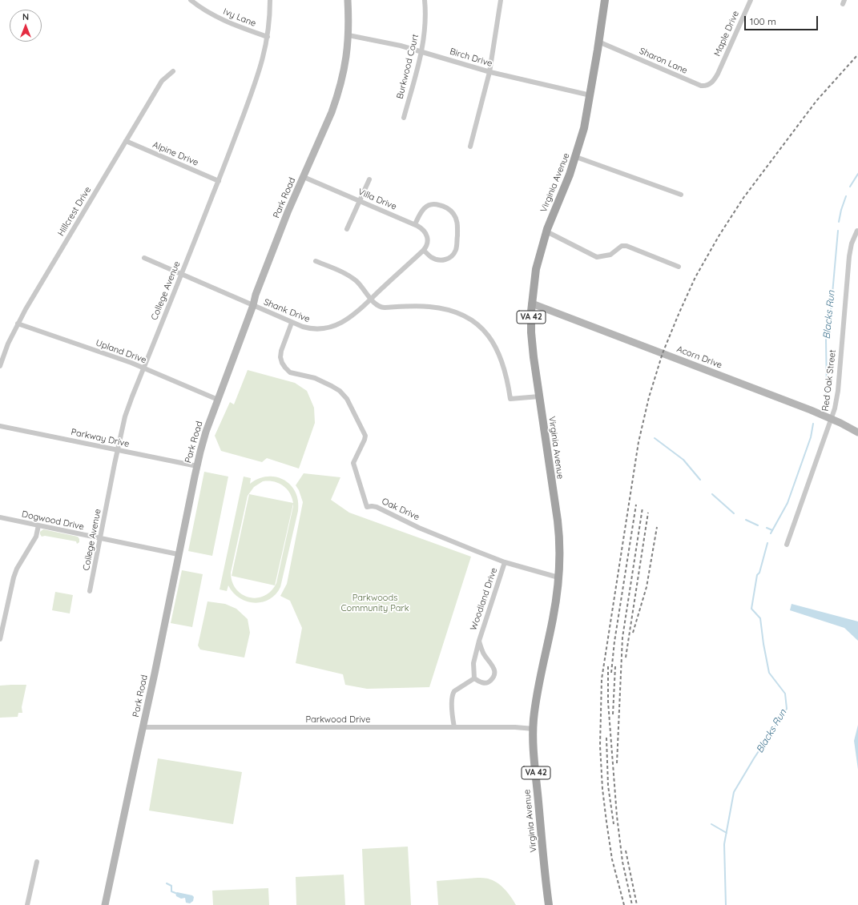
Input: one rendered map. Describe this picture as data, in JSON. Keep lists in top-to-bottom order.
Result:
{
  "streets": {
    "main road": ["Virginia Avenue", "VA 42"],
    "street": [
      "Ivy Lane",
      "Maple Drive",
      "Birch Drive",
      "Sharon Lane",
      "Burkwood Court",
      "Alpine Drive",
      "Park Road",
      "Villa Drive",
      "Hillcrest Drive",
      "College Avenue",
      "Shank Drive",
      "Upland Drive",
      "Acorn Drive",
      "Red Oak Street",
      "Parkway Drive",
      "Oak Drive",
      "Dogwood Drive",
      "Woodland Drive",
      "Parkwood Drive"
    ]
  },
  "crossings": [
    ["Ivy Lane", "College Avenue"],
    ["Maple Drive", "Sharon Lane"],
    ["Birch Drive", "Burkwood Court"],
    ["Birch Drive", "Virginia Avenue"],
    ["Birch Drive", "Park Road"],
    ["Sharon Lane", "Virginia Avenue"],
    ["Alpine Drive", "Hillcrest Drive"],
    ["Alpine Drive", "College Avenue"],
    ["Virginia Avenue", "Acorn Drive"],
    ["Virginia Avenue", "Oak Drive"],
    ["Virginia Avenue", "Parkwood Drive"],
    ["Park Road", "Villa Drive"],
    ["Park Road", "Shank Drive"],
    ["Park Road", "Upland Drive"],
    ["Park Road", "Parkway Drive"],
    ["Park Road", "Dogwood Drive"],
    ["Park Road", "Parkwood Drive"],
    ["Villa Drive", "Shank Drive"],
    ["Hillcrest Drive", "Upland Drive"],
    ["College Avenue", "Shank Drive"],
    ["College Avenue", "Upland Drive"],
    ["College Avenue", "Parkway Drive"],
    ["College Avenue", "Dogwood Drive"],
    ["Shank Drive", "Oak Drive"],
    ["Acorn Drive", "Red Oak Street"],
    ["Oak Drive", "Woodland Drive"]
  ],
  "water": ["Blacks Run"],
  "parks": ["Parkwoods Community Park"],
  "scale_bar": "100 m",
  "north": "top"
}
